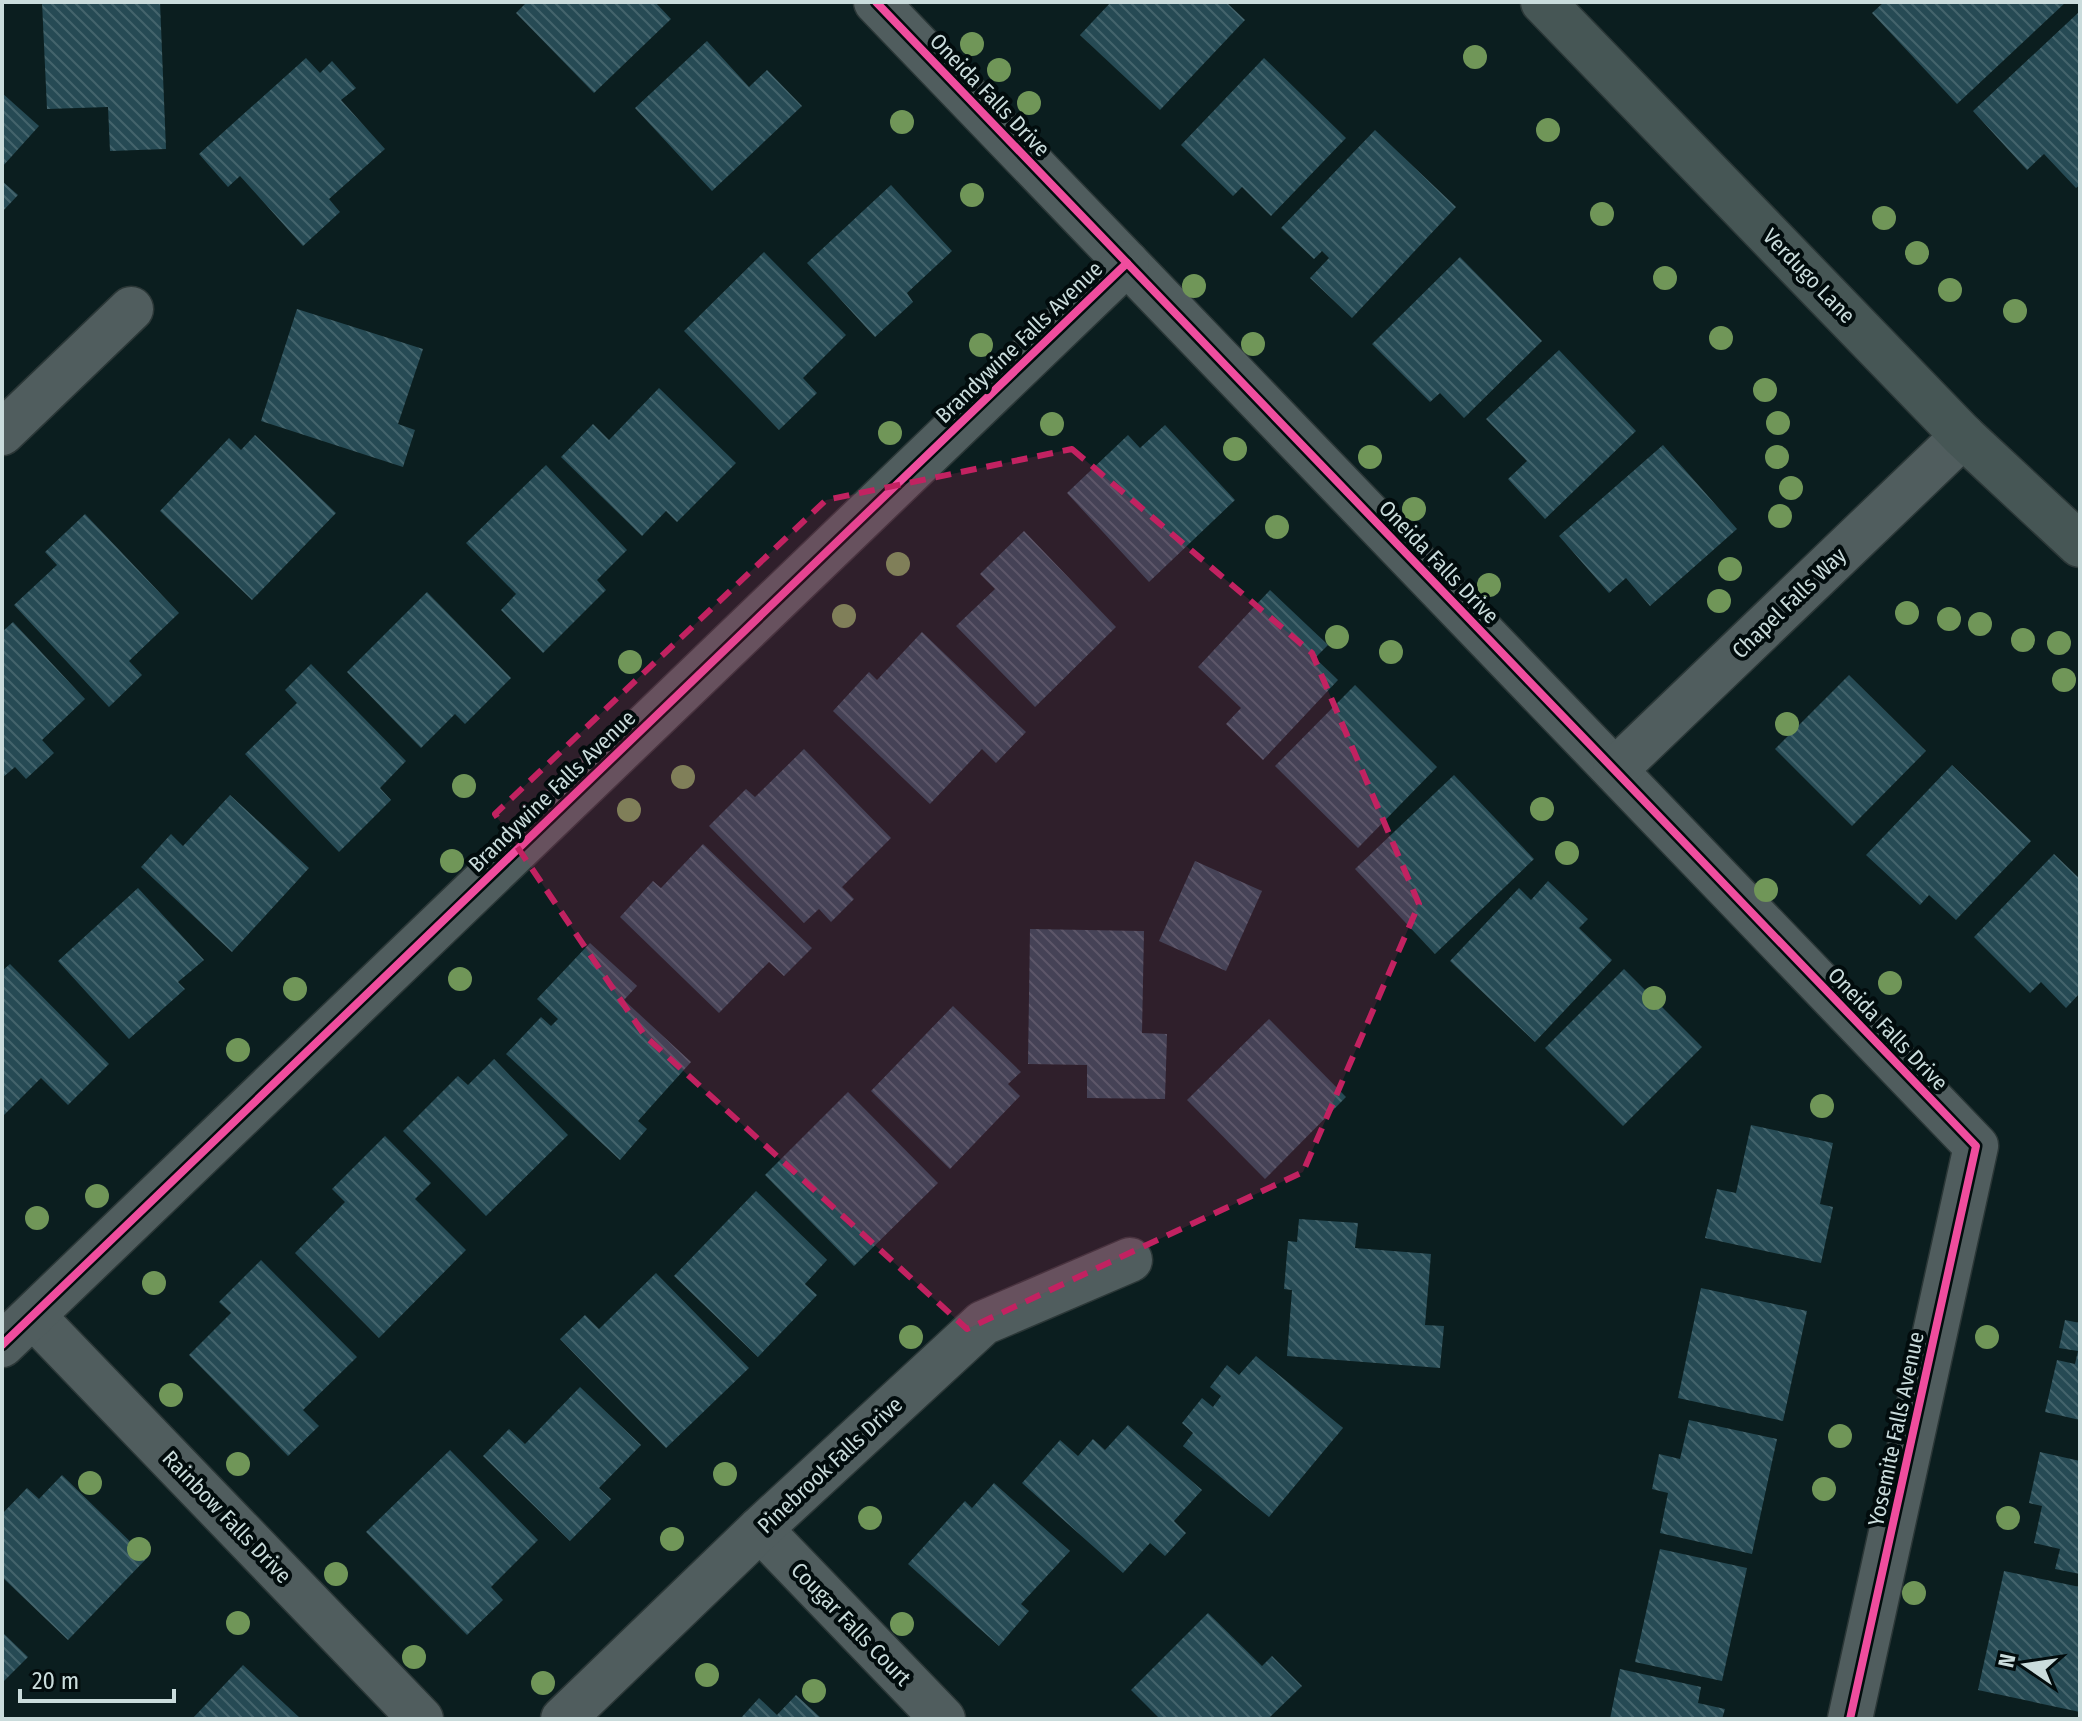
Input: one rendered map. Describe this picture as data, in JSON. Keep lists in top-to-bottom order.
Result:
{
  "streets": {
    "street": [
      "Oneida Falls Drive",
      "Verdugo Lane",
      "Brandywine Falls Avenue",
      "Chapel Falls Way",
      "Yosemite Falls Avenue",
      "Pinebrook Falls Drive",
      "Rainbow Falls Drive",
      "Cougar Falls Court"
    ]
  },
  "crossings": [
    ["Oneida Falls Drive", "Brandywine Falls Avenue"],
    ["Oneida Falls Drive", "Chapel Falls Way"],
    ["Oneida Falls Drive", "Yosemite Falls Avenue"],
    ["Verdugo Lane", "Chapel Falls Way"],
    ["Brandywine Falls Avenue", "Rainbow Falls Drive"],
    ["Pinebrook Falls Drive", "Cougar Falls Court"]
  ],
  "scale_bar": "20 m",
  "north": "left"
}
